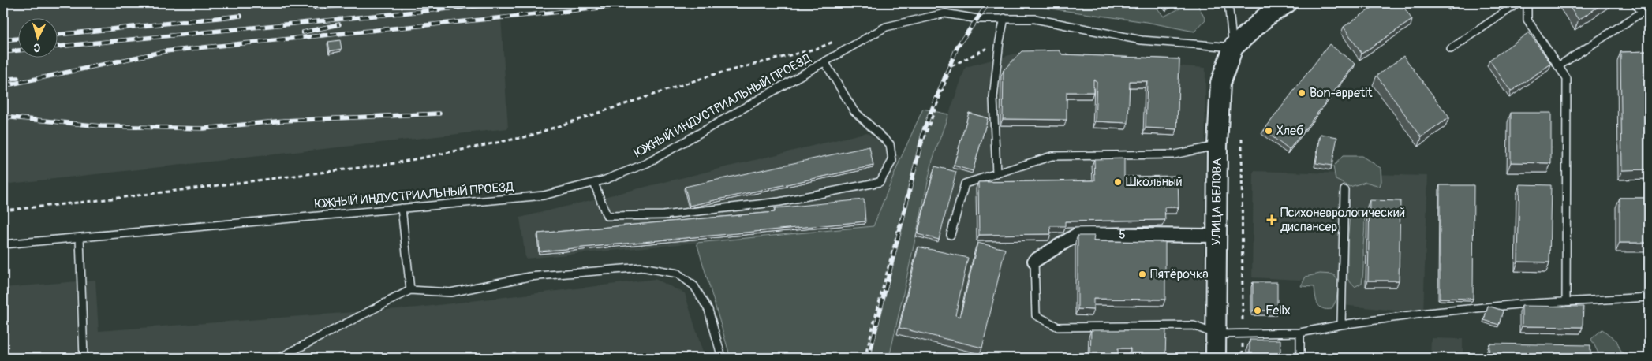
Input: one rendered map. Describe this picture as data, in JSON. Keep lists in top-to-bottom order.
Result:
{
  "streets": {
    "main road": ["УЛИЦА БЕЛОВА"],
    "street": ["5"],
    "lane": ["ЮЖНЫЙ ИНДУСТРИАЛЬНЫЙ ПРОЕЗД"]
  },
  "crossings": [
    ["ЮЖНЫЙ ИНДУСТРИАЛЬНЫЙ ПРОЕЗД", "УЛИЦА БЕЛОВА"],
    ["УЛИЦА БЕЛОВА", "5"]
  ],
  "places": {
    "other": [
      "Bon-appetit",
      "Хлеб",
      "Школьный",
      "Пятёрочка",
      "Felix"
    ],
    "health": ["Психоневрологический диспансер"]
  },
  "north": "bottom"
}
